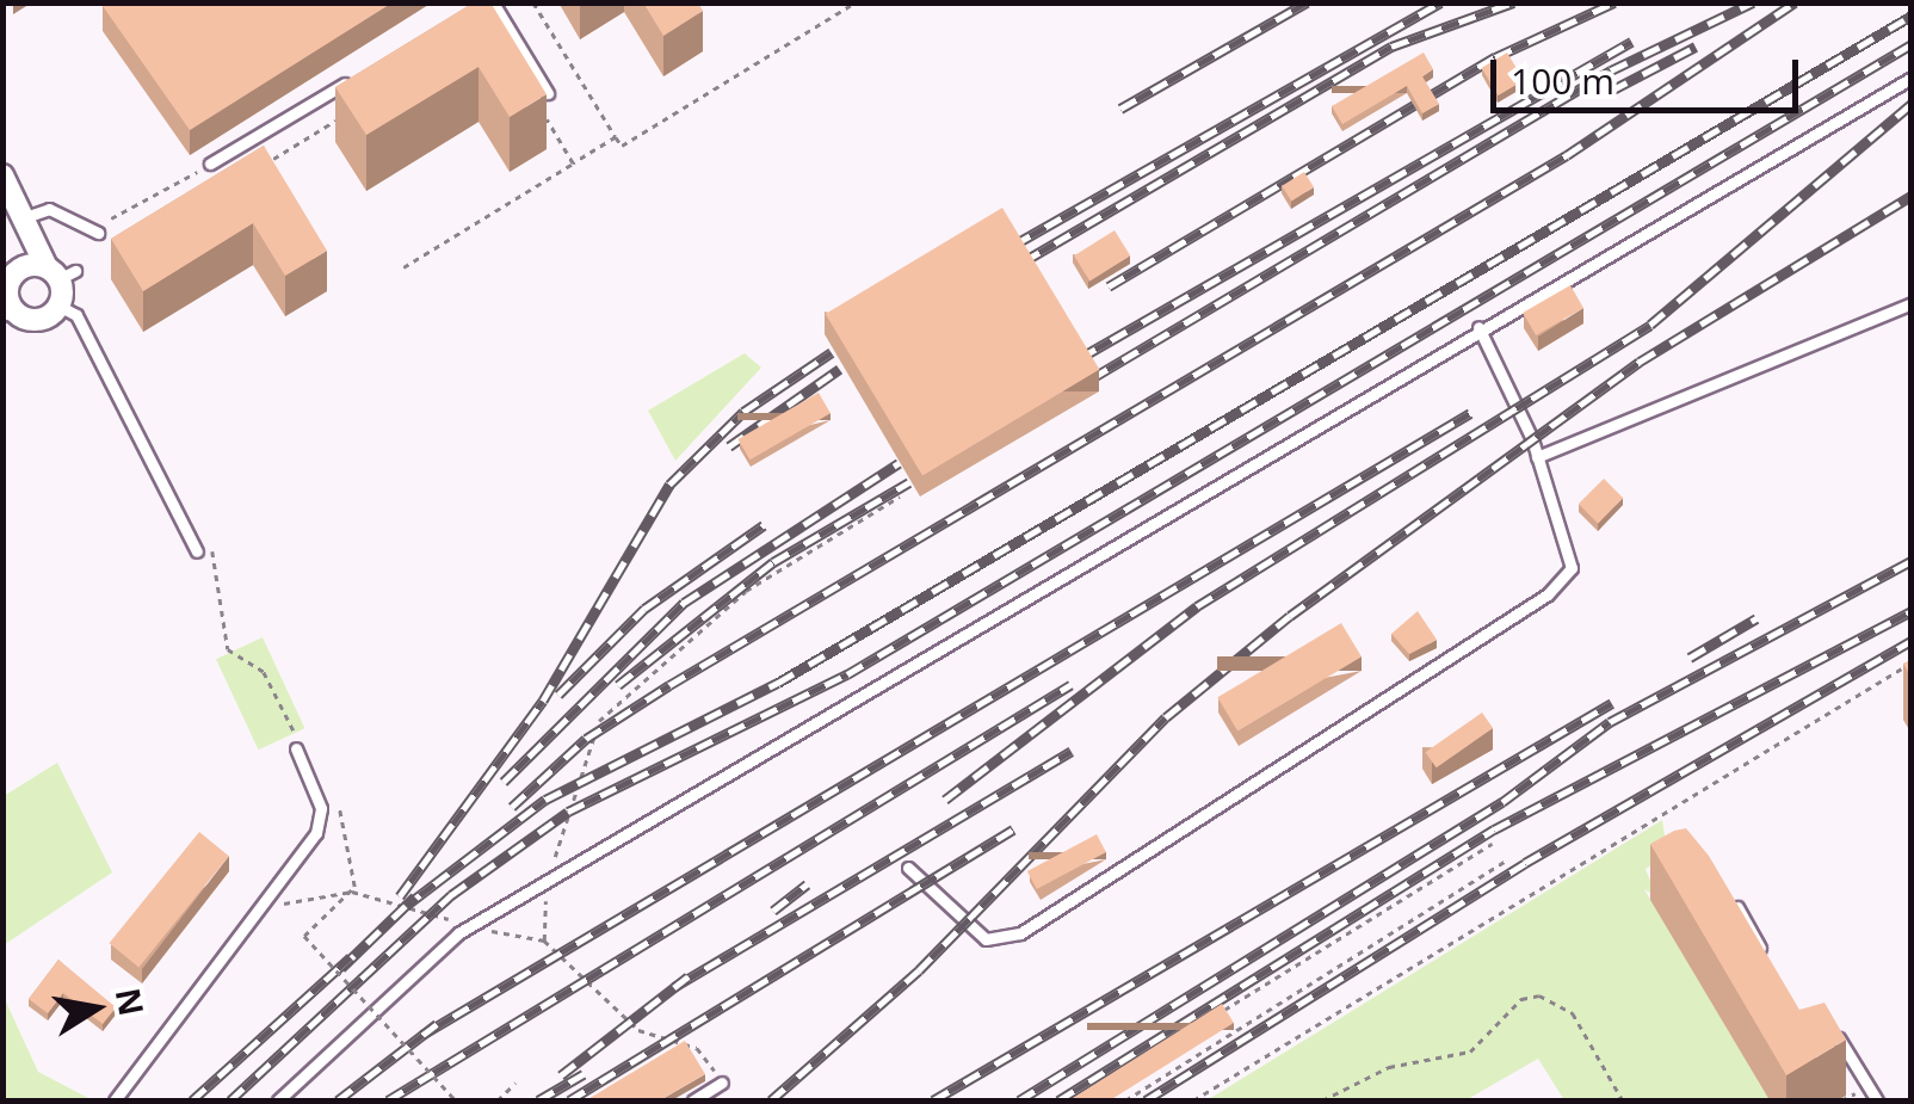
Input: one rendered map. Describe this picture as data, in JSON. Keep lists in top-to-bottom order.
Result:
{
  "scale_bar": "100 m",
  "north": "right"
}
